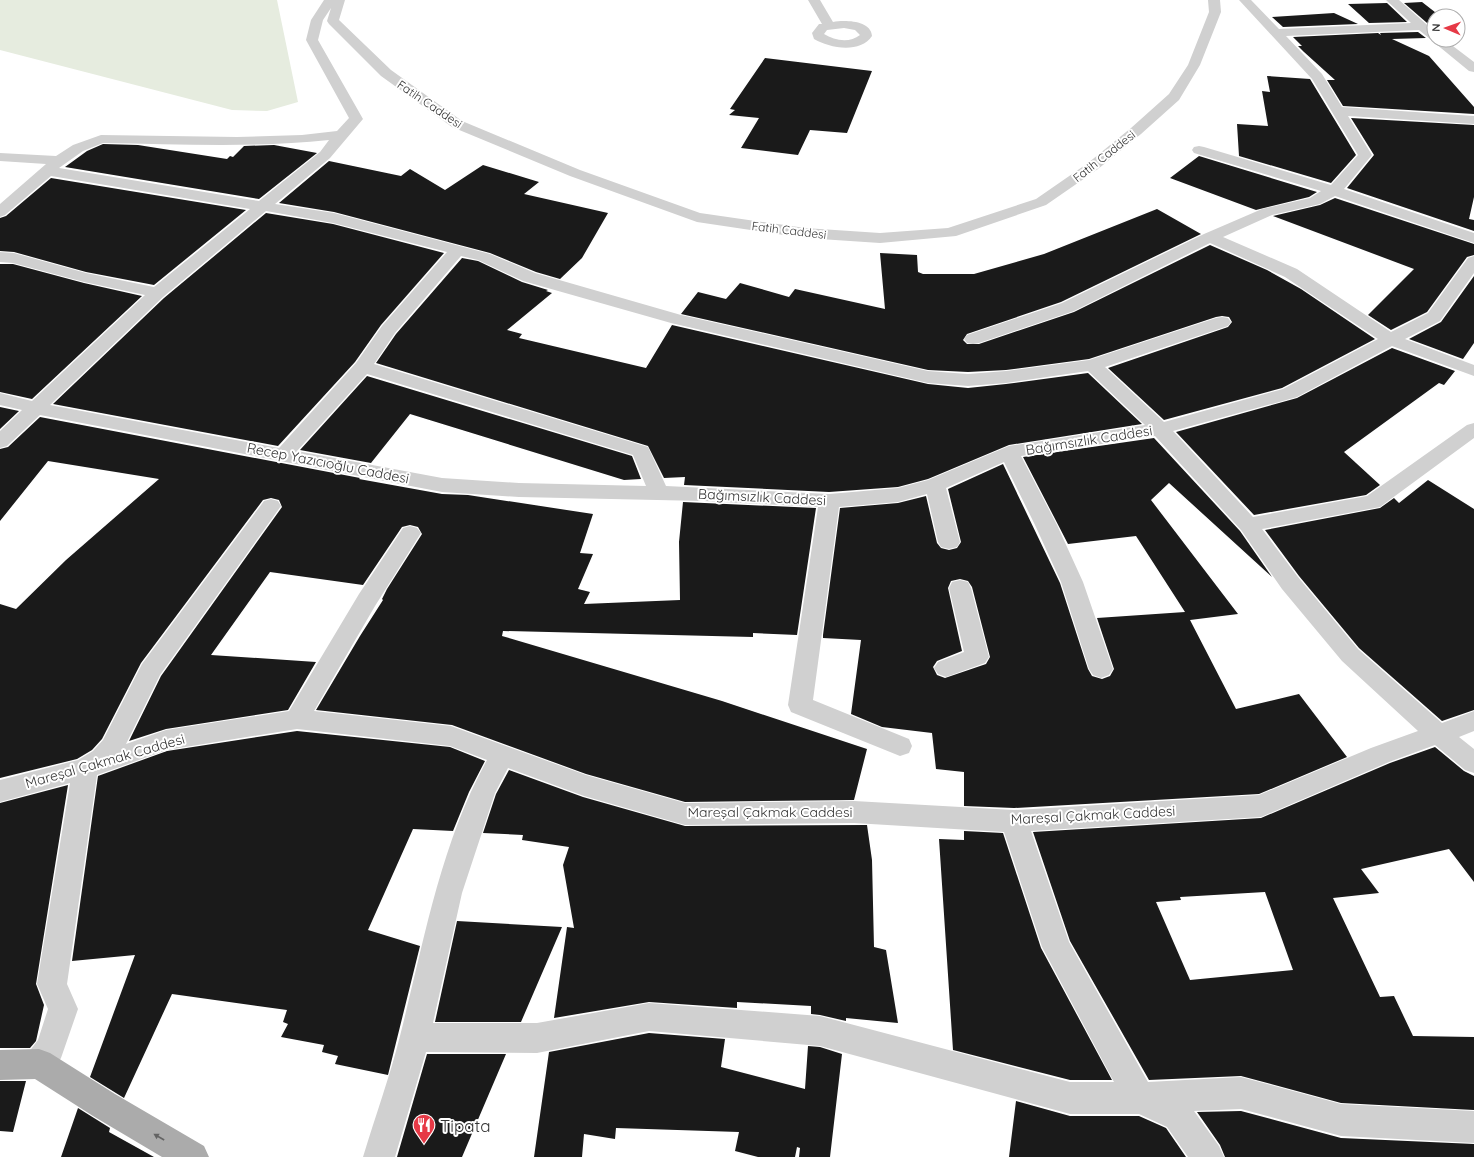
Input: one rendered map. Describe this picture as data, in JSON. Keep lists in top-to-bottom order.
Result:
{
  "streets": {
    "street": [
      "Fatih Caddesi",
      "Bağımsızlık Caddesi",
      "Recep Yazıcıoğlu Caddesi",
      "Mareşal Çakmak Caddesi"
    ]
  },
  "crossings": [
    ["Bağımsızlık Caddesi", "Recep Yazıcıoğlu Caddesi"]
  ],
  "places": {
    "restaurant": ["Tipata"]
  },
  "north": "left"
}
